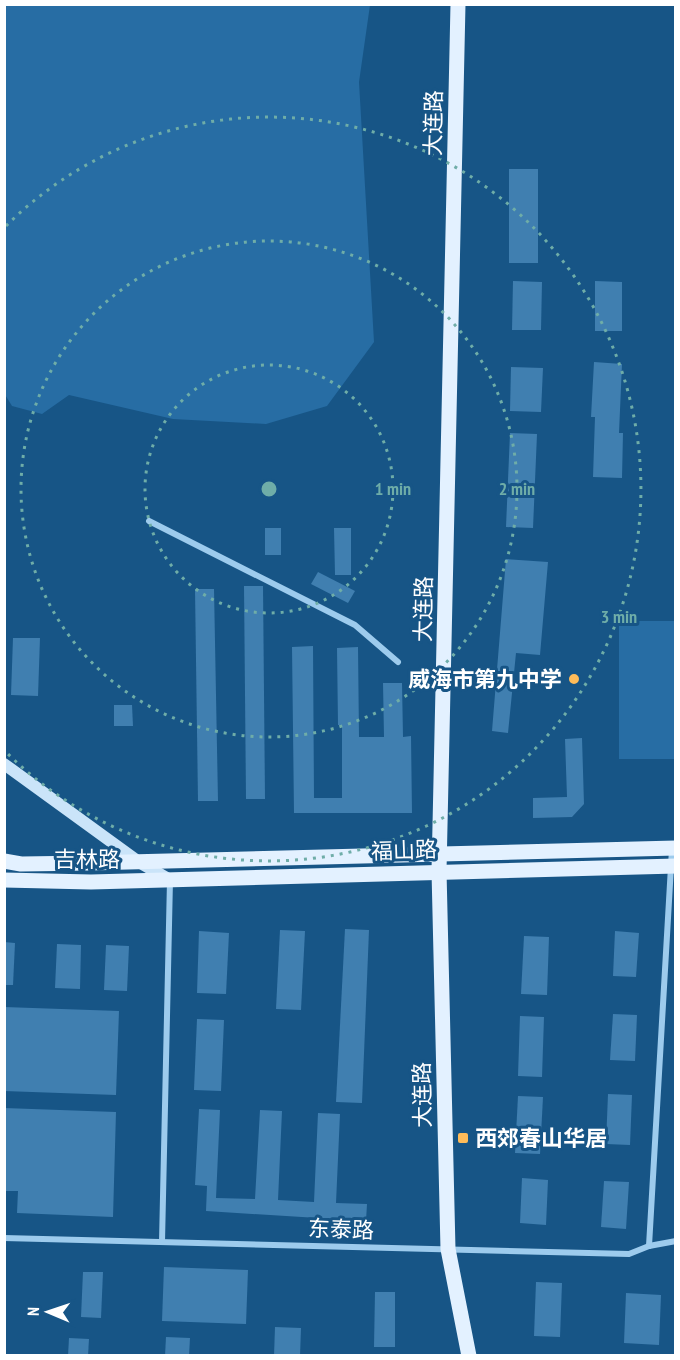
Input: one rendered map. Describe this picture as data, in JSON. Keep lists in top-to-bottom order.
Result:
{
  "streets": {
    "main road": ["大连路", "福山路", "吉林路"],
    "street": ["东泰路"]
  },
  "crossings": [
    ["大连路", "福山路"],
    ["大连路", "东泰路"],
    ["福山路", "吉林路"]
  ],
  "places": {
    "other": ["威海市第九中学"],
    "transit": ["西郊春山华居"]
  },
  "north": "left",
  "rings": ["1 min", "2 min", "3 min"]
}
